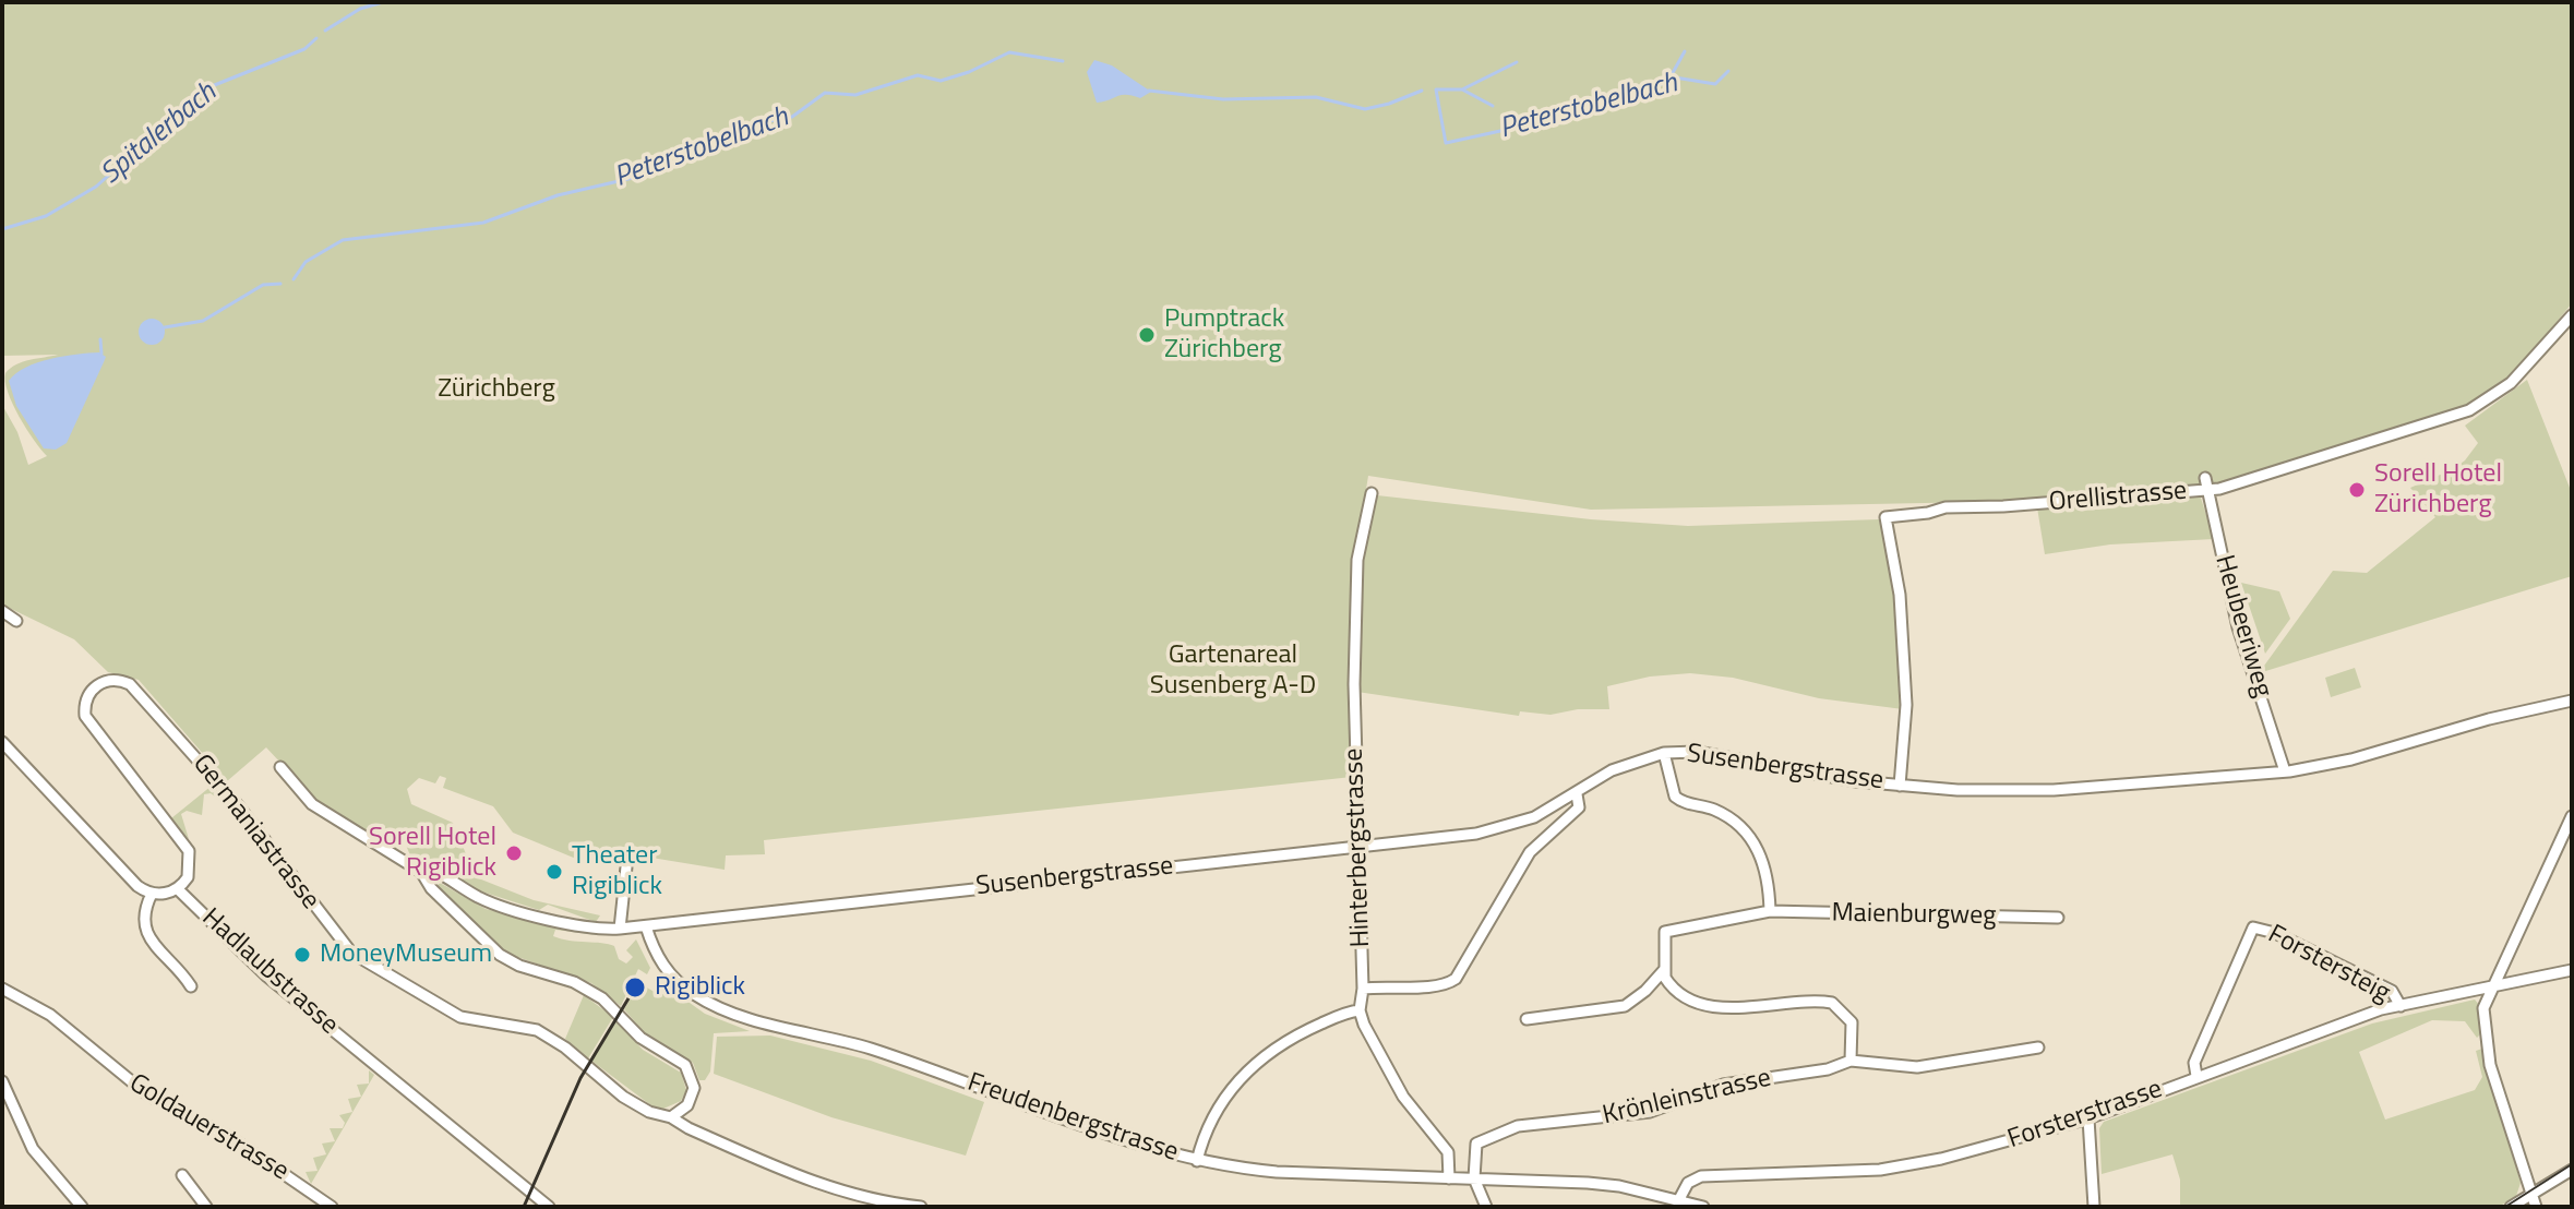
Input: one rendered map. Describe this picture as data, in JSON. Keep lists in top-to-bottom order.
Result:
{
  "streets": {
    "street": [
      "Orellistrasse",
      "Heubeeriweg",
      "Susenbergstrasse",
      "Germaniastrasse",
      "Hinterbergstrasse",
      "Maienburgweg",
      "Forstersteig",
      "Hadlaubstrasse",
      "Krönleinstrasse",
      "Forsterstrasse",
      "Freudenbergstrasse",
      "Goldauerstrasse"
    ]
  },
  "crossings": [
    ["Orellistrasse", "Heubeeriweg"],
    ["Orellistrasse", "Susenbergstrasse"],
    ["Heubeeriweg", "Susenbergstrasse"],
    ["Susenbergstrasse", "Hinterbergstrasse"],
    ["Susenbergstrasse", "Freudenbergstrasse"],
    ["Germaniastrasse", "Hadlaubstrasse"],
    ["Forstersteig", "Forsterstrasse"],
    ["Krönleinstrasse", "Freudenbergstrasse"],
    ["Forsterstrasse", "Freudenbergstrasse"]
  ],
  "water": ["Peterstobelbach", "Spitalerbach"],
  "parks": ["Zürichberg", "Gartenareal Susenberg A-D"],
  "places": [
    "Pumptrack Zürichberg",
    "Sorell Hotel Zürichberg",
    "Sorell Hotel Rigiblick",
    "Theater Rigiblick",
    "MoneyMuseum",
    "Rigiblick"
  ]
}
